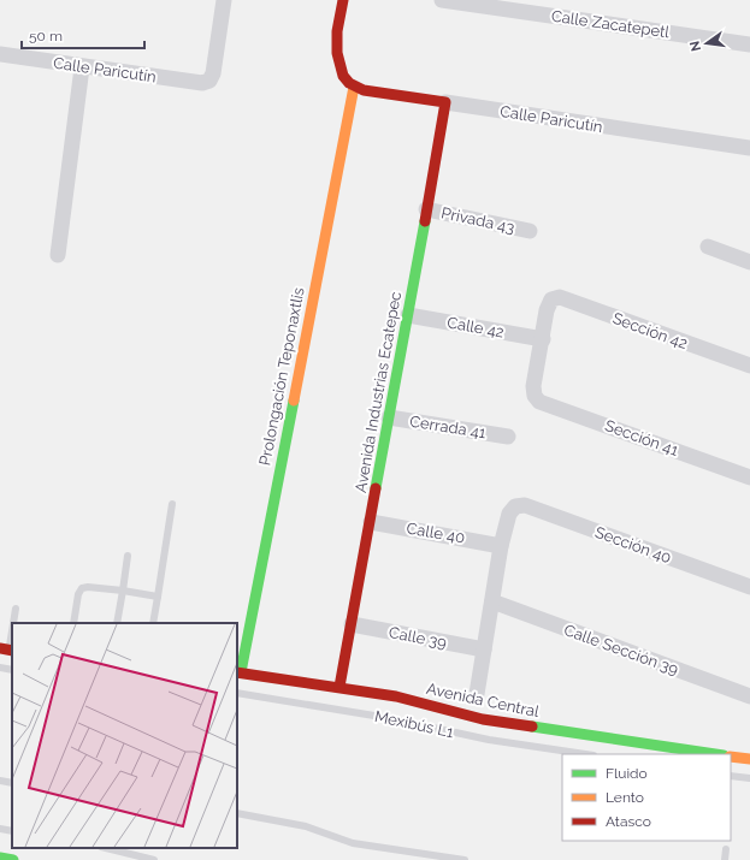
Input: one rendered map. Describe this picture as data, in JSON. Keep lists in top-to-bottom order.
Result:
{
  "streets": {
    "main road": [
      "Calle Paricutín",
      "Prolongación Teponaxtlis",
      "Avenida Industrias Ecatepec",
      "Avenida Central"
    ],
    "street": [
      "Calle Zacatepetl",
      "Privada 43",
      "Calle 42",
      "Sección 42",
      "Cerrada 41",
      "Sección 41",
      "Calle 40",
      "Sección 40",
      "Calle 39",
      "Calle Sección 39"
    ],
    "lane": ["Mexibús L1"]
  },
  "crossings": [
    ["Calle Paricutín", "Prolongación Teponaxtlis"],
    ["Calle Paricutín", "Avenida Industrias Ecatepec"],
    ["Privada 43", "Avenida Industrias Ecatepec"],
    ["Calle 42", "Sección 42"],
    ["Calle 42", "Avenida Industrias Ecatepec"],
    ["Calle 42", "Sección 41"],
    ["Sección 42", "Sección 41"],
    ["Prolongación Teponaxtlis", "Avenida Central"],
    ["Avenida Industrias Ecatepec", "Cerrada 41"],
    ["Avenida Industrias Ecatepec", "Calle 40"],
    ["Avenida Industrias Ecatepec", "Calle 39"],
    ["Avenida Industrias Ecatepec", "Avenida Central"],
    ["Calle 40", "Sección 40"]
  ],
  "legend": ["Fluido", "Lento", "Atasco"],
  "scale_bar": "50 m",
  "north": "left"
}
